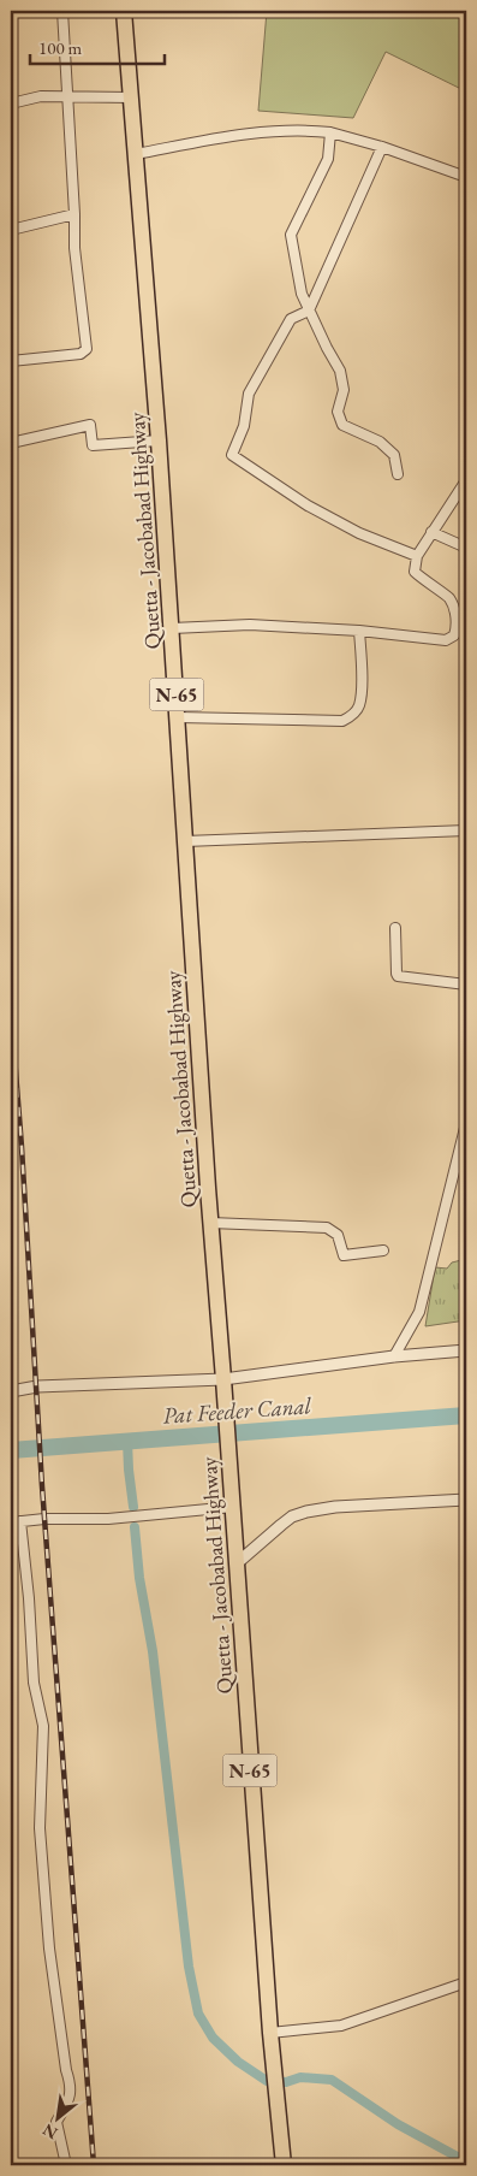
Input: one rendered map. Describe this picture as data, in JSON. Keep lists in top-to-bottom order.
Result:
{
  "streets": {
    "highway": ["Quetta - Jacobabad Highway", "N-65"]
  },
  "water": ["Pat Feeder Canal"],
  "scale_bar": "100 m",
  "north": "bottom left"
}
